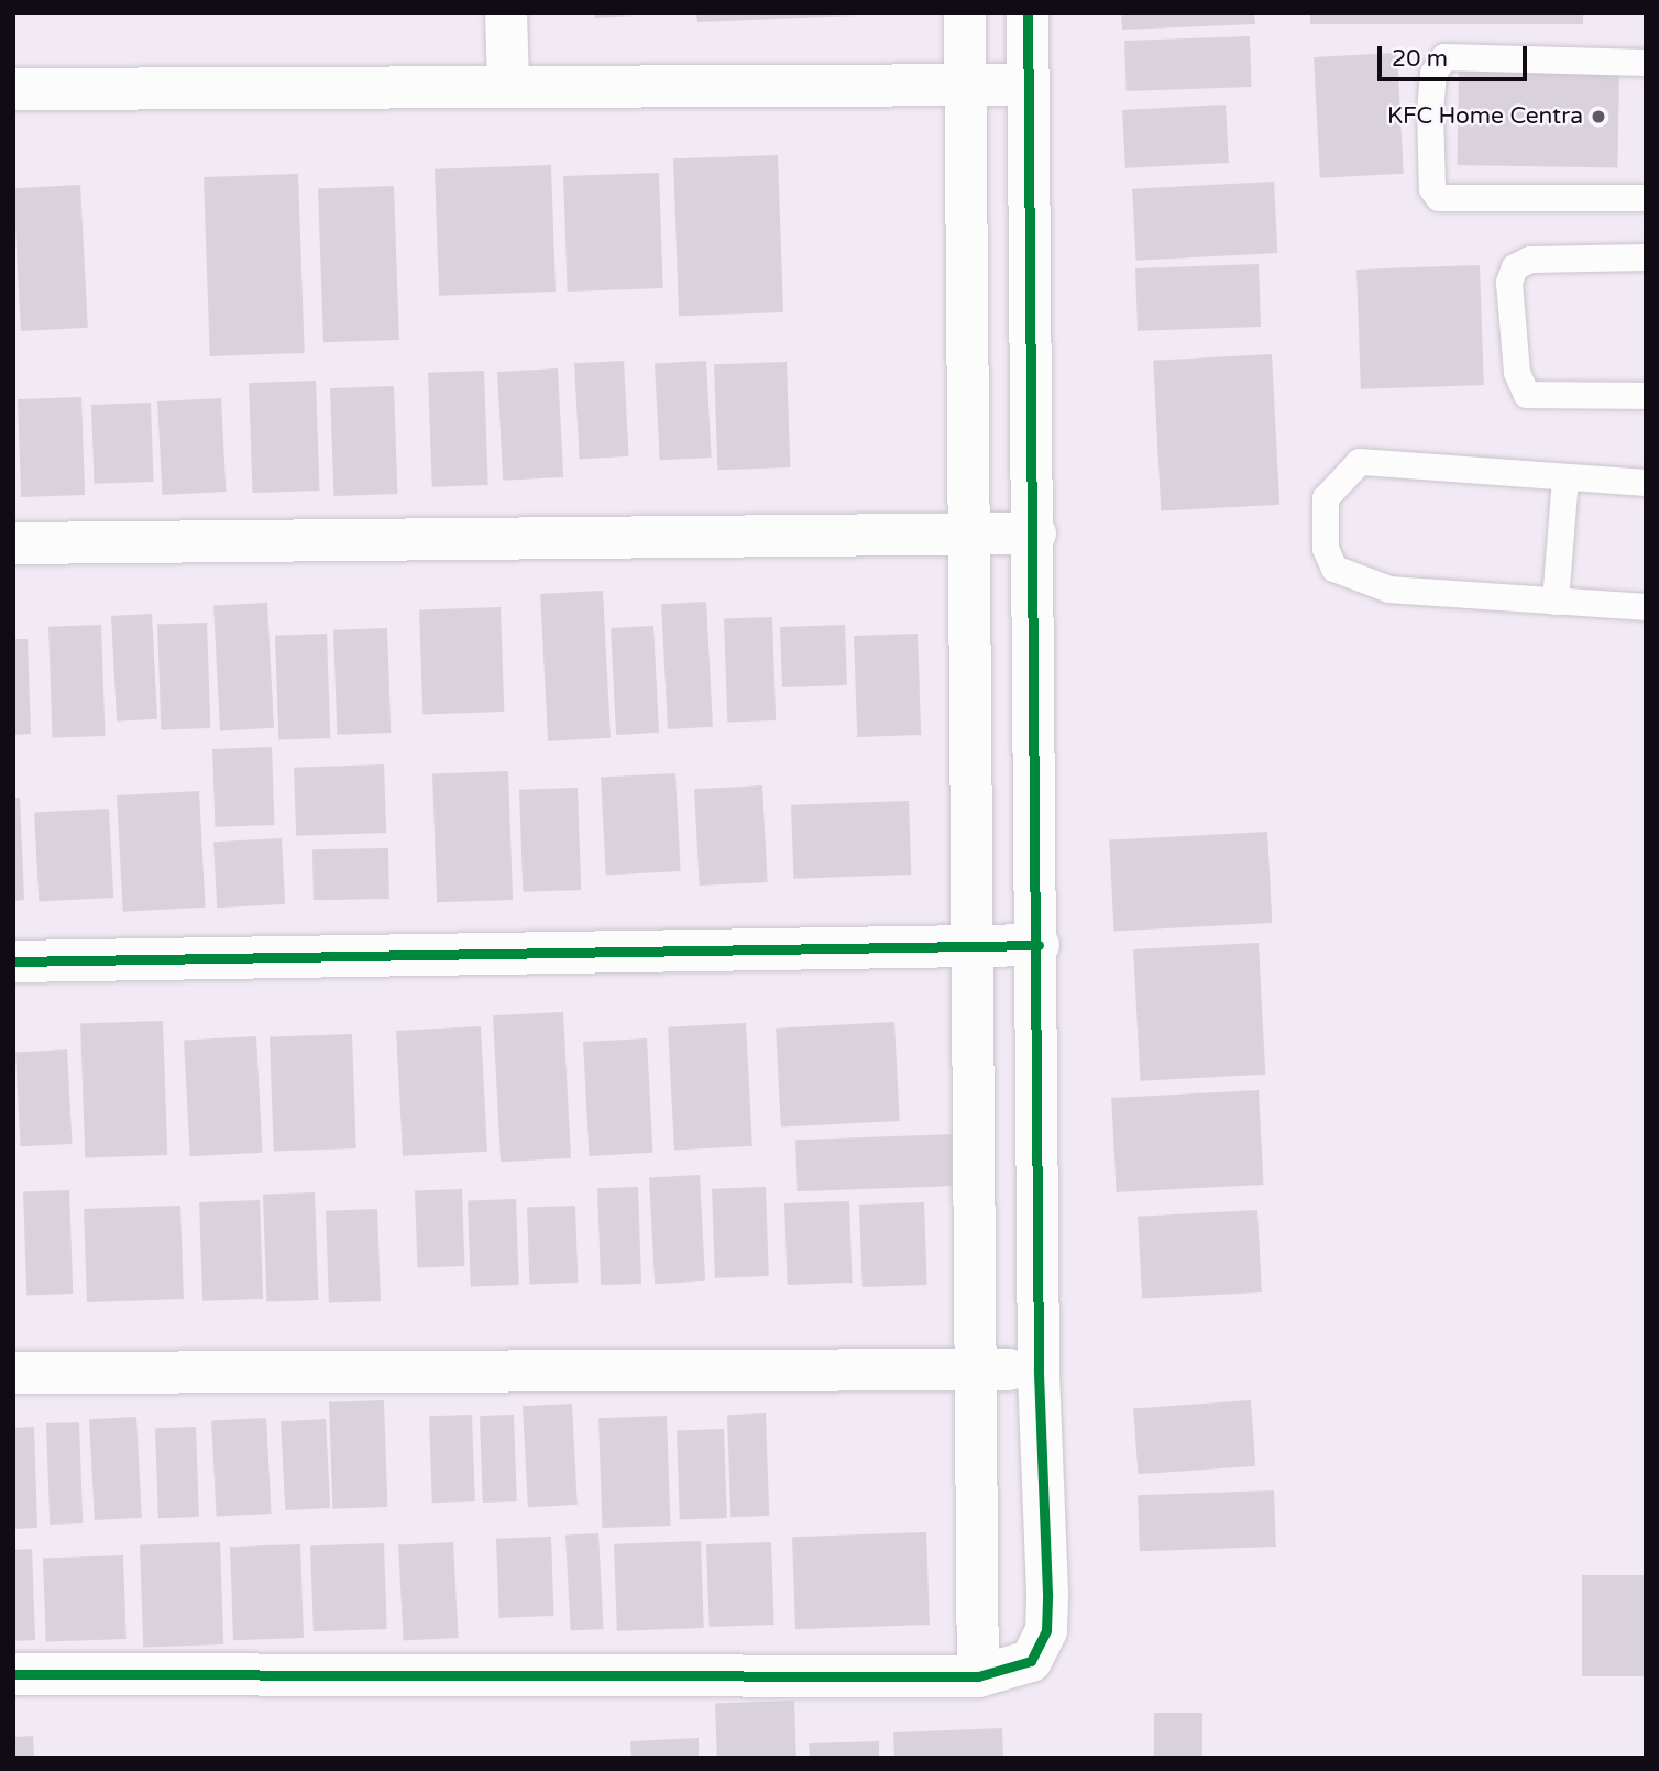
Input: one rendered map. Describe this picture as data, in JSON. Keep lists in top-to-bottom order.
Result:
{
  "places": ["KFC Home Centra"],
  "scale_bar": "20 m"
}
